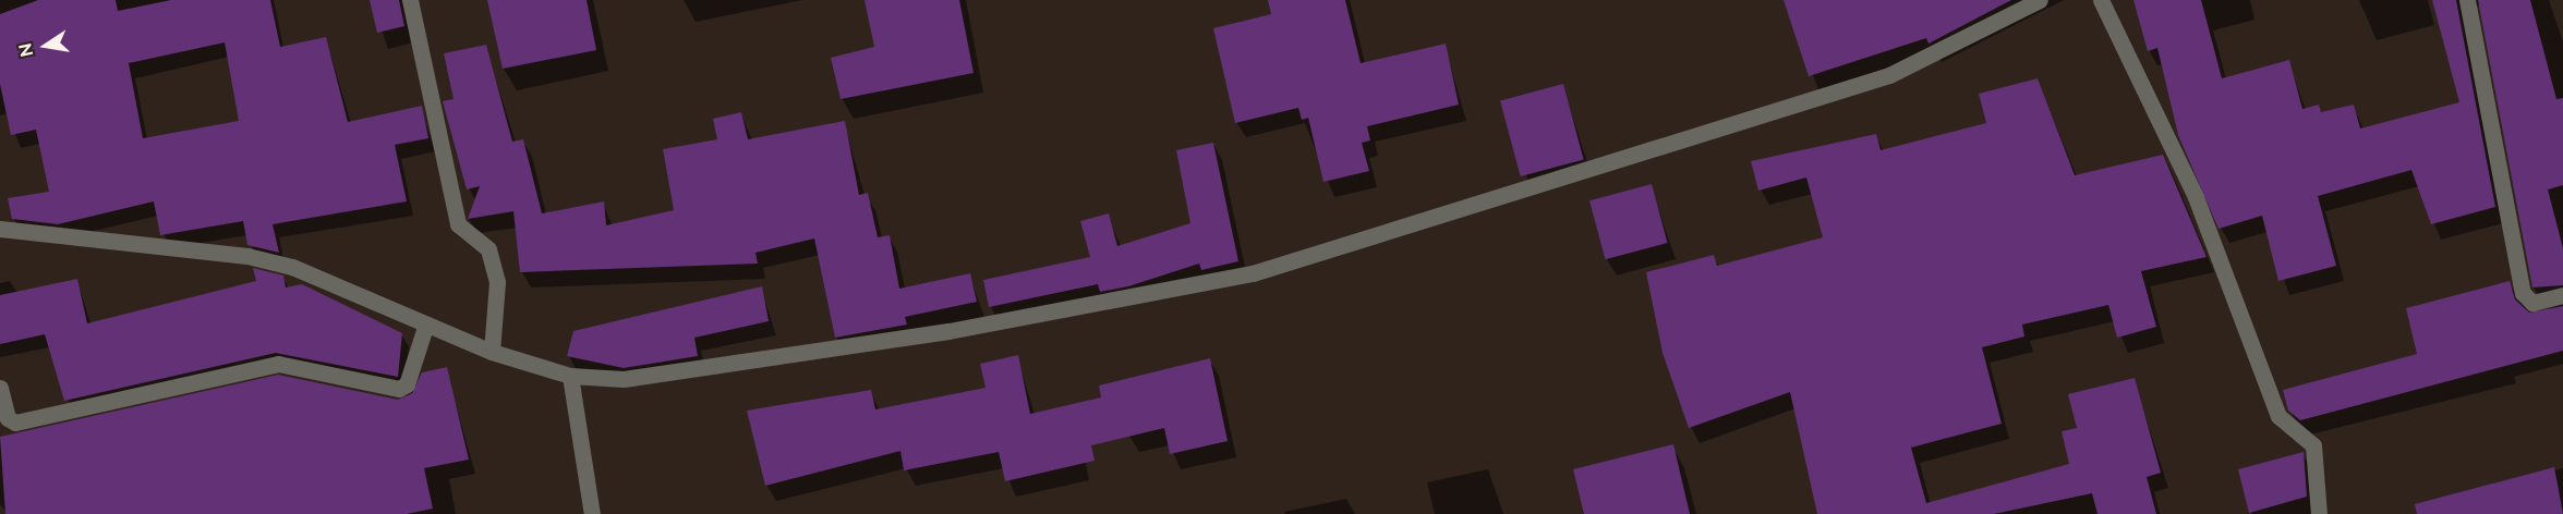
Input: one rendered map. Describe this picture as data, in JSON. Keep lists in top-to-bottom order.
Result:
{
  "north": "left"
}
